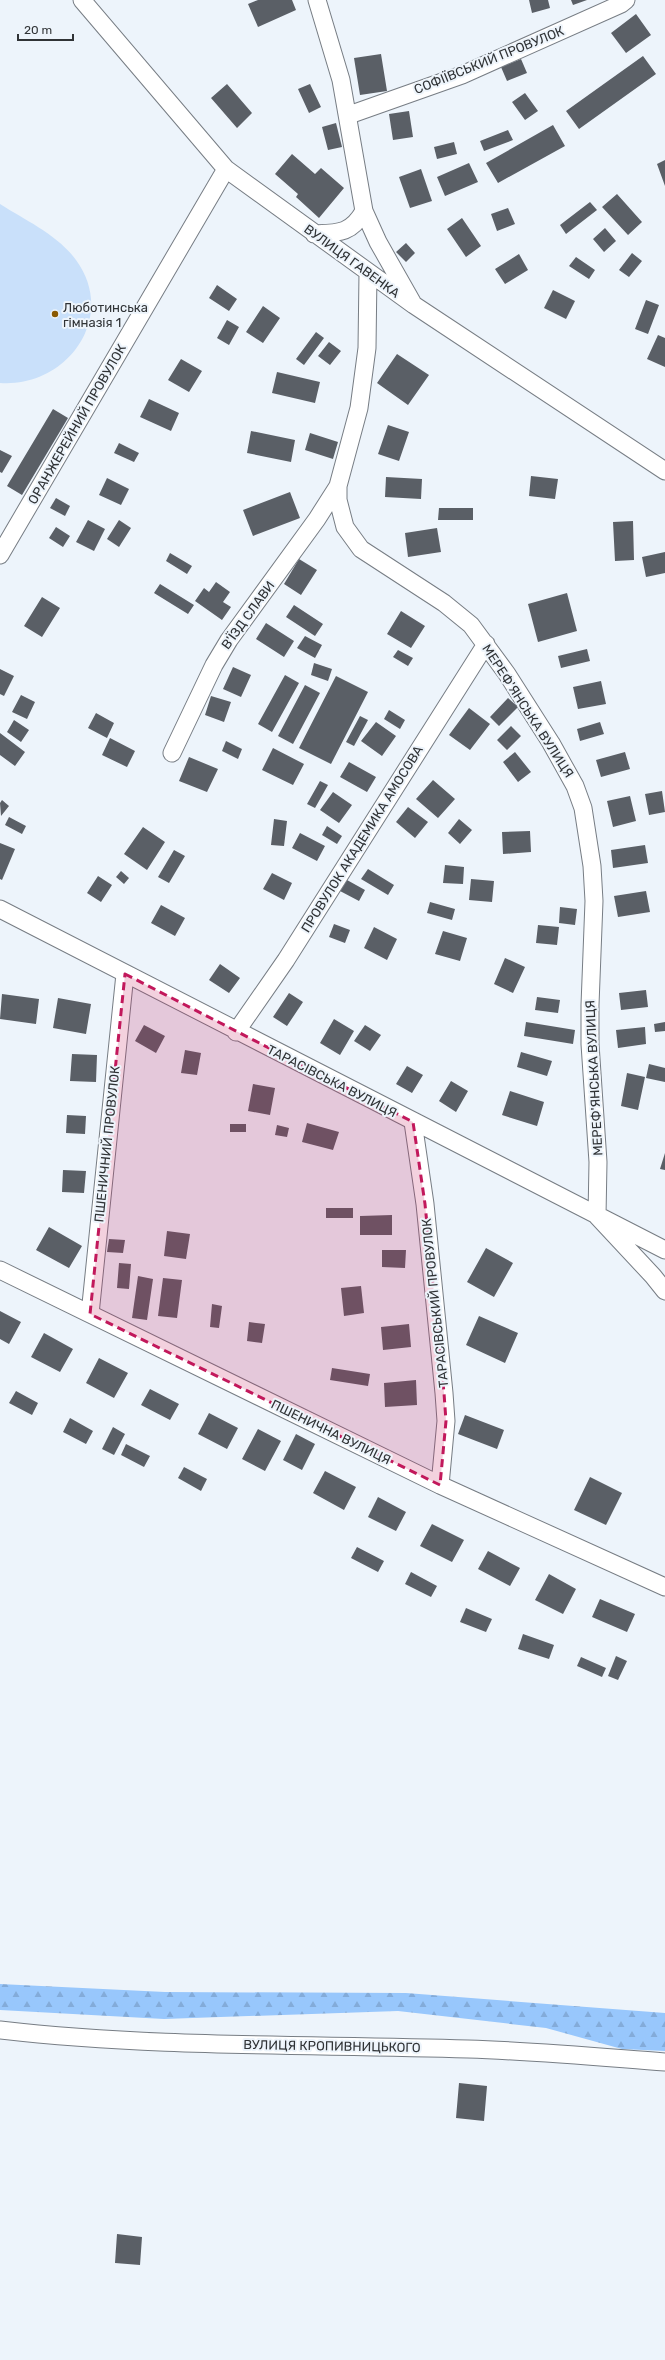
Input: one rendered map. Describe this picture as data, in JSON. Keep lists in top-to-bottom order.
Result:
{
  "streets": {
    "street": [
      "СОФІЇВСЬКИЙ ПРОВУЛОК",
      "ВУЛИЦЯ ГАВЕНКА",
      "ОРАНЖЕРЕЙНИЙ ПРОВУЛОК",
      "В'ЇЗД СЛАВИ",
      "МЕРЕФ'ЯНСЬКА ВУЛИЦЯ",
      "ПРОВУЛОК АКАДЕМИКА АМОСОВА",
      "ТАРАСІВСЬКА ВУЛИЦЯ",
      "ПШЕНИЧНИЙ ПРОВУЛОК",
      "ТАРАСІВСЬКИЙ ПРОВУЛОК",
      "ПШЕНИЧНА ВУЛИЦЯ",
      "ВУЛИЦЯ КРОПИВНИЦЬКОГО"
    ]
  },
  "crossings": [
    ["ВУЛИЦЯ ГАВЕНКА", "ОРАНЖЕРЕЙНИЙ ПРОВУЛОК"],
    ["ВУЛИЦЯ ГАВЕНКА", "МЕРЕФ'ЯНСЬКА ВУЛИЦЯ"],
    ["В'ЇЗД СЛАВИ", "МЕРЕФ'ЯНСЬКА ВУЛИЦЯ"],
    ["МЕРЕФ'ЯНСЬКА ВУЛИЦЯ", "ПРОВУЛОК АКАДЕМИКА АМОСОВА"],
    ["МЕРЕФ'ЯНСЬКА ВУЛИЦЯ", "ТАРАСІВСЬКА ВУЛИЦЯ"],
    ["ПРОВУЛОК АКАДЕМИКА АМОСОВА", "ТАРАСІВСЬКА ВУЛИЦЯ"],
    ["ТАРАСІВСЬКА ВУЛИЦЯ", "ПШЕНИЧНИЙ ПРОВУЛОК"],
    ["ТАРАСІВСЬКА ВУЛИЦЯ", "ТАРАСІВСЬКИЙ ПРОВУЛОК"],
    ["ПШЕНИЧНИЙ ПРОВУЛОК", "ПШЕНИЧНА ВУЛИЦЯ"],
    ["ТАРАСІВСЬКИЙ ПРОВУЛОК", "ПШЕНИЧНА ВУЛИЦЯ"]
  ],
  "places": ["Люботинська гiмназiя 1"],
  "scale_bar": "20 m"
}
